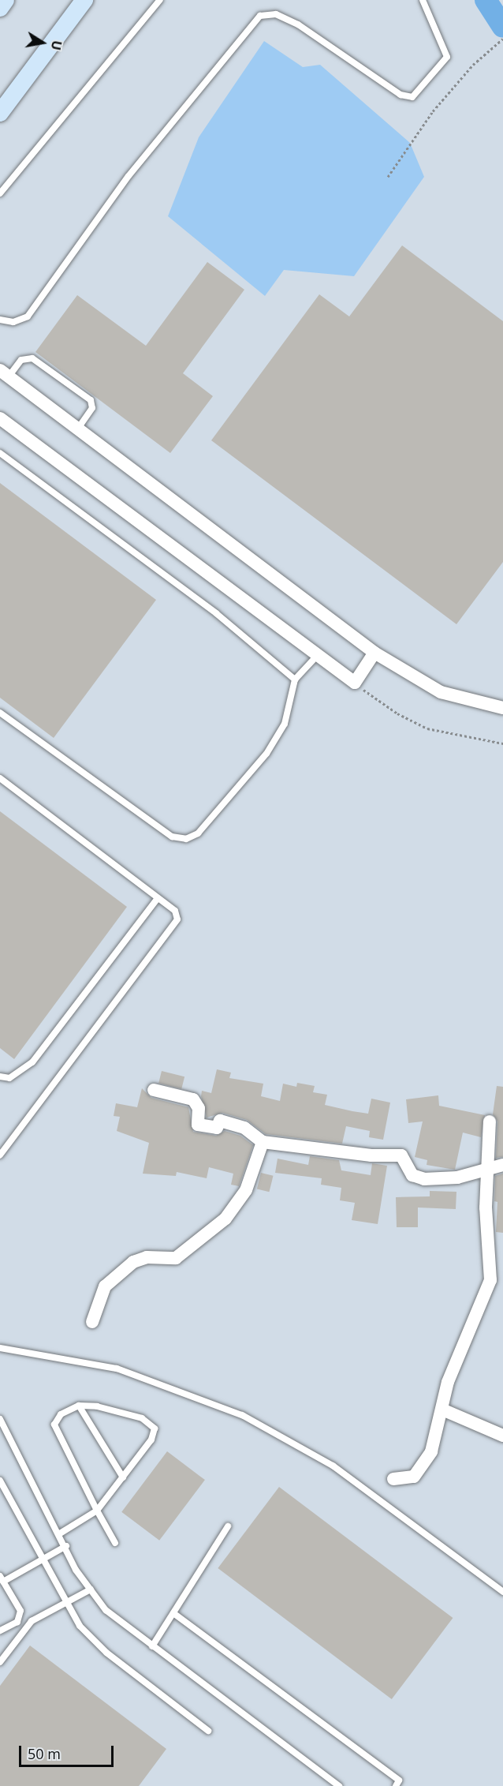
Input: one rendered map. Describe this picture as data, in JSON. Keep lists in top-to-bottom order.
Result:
{
  "scale_bar": "50 m",
  "north": "right"
}
